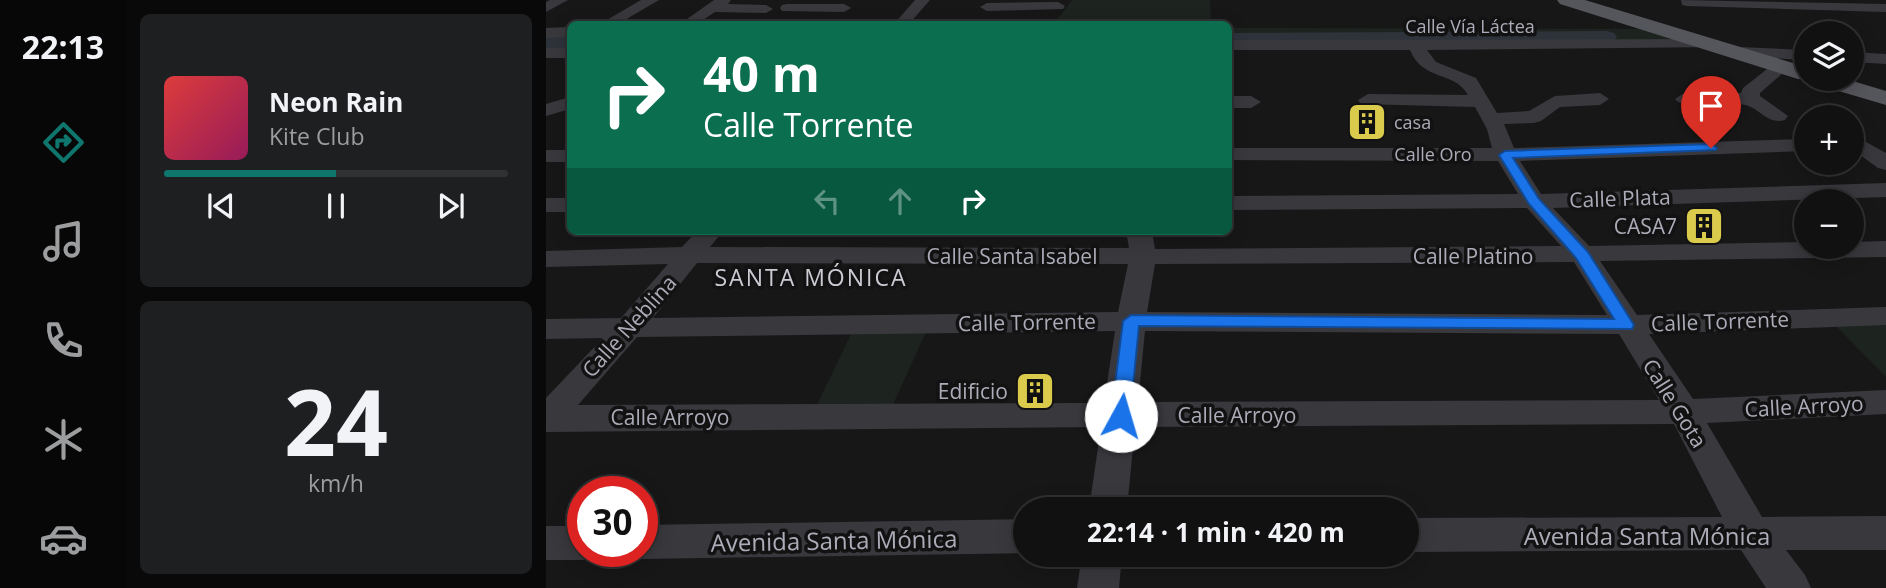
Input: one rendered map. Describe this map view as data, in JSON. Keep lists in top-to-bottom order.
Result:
{
  "streets": {
    "street": [
      "Calle Vía Láctea",
      "Calle Oro",
      "Calle Plata",
      "Calle Santa Isabel",
      "Calle Platino",
      "Calle Torrente",
      "Calle Neblina",
      "Calle Gota",
      "Calle Arroyo",
      "Avenida Santa Mónica"
    ]
  },
  "crossings": [
    ["Calle Vía Láctea", "Calle Gota"],
    ["Calle Oro", "Calle Gota"],
    ["Calle Plata", "Calle Gota"],
    ["Calle Santa Isabel", "Calle Platino"],
    ["Calle Santa Isabel", "Calle Neblina"],
    ["Calle Platino", "Calle Gota"],
    ["Calle Torrente", "Calle Neblina"],
    ["Calle Torrente", "Calle Gota"],
    ["Calle Neblina", "Calle Arroyo"],
    ["Calle Gota", "Calle Arroyo"],
    ["Calle Gota", "Avenida Santa Mónica"]
  ],
  "districts": ["SANTA MÓNICA"],
  "places": {
    "building": ["casa", "CASA7", "Edificio"]
  },
  "page": {
    "tabs": "22:13",
    "map_buttons": ["+", "−"],
    "turn": ["40 m", "Calle Torrente"],
    "song": ["Neon Rain", "Kite Club"],
    "tile": ["24", "km/h"],
    "limit": "30",
    "trip": "22:14 · 1 min · 420 m"
  }
}
